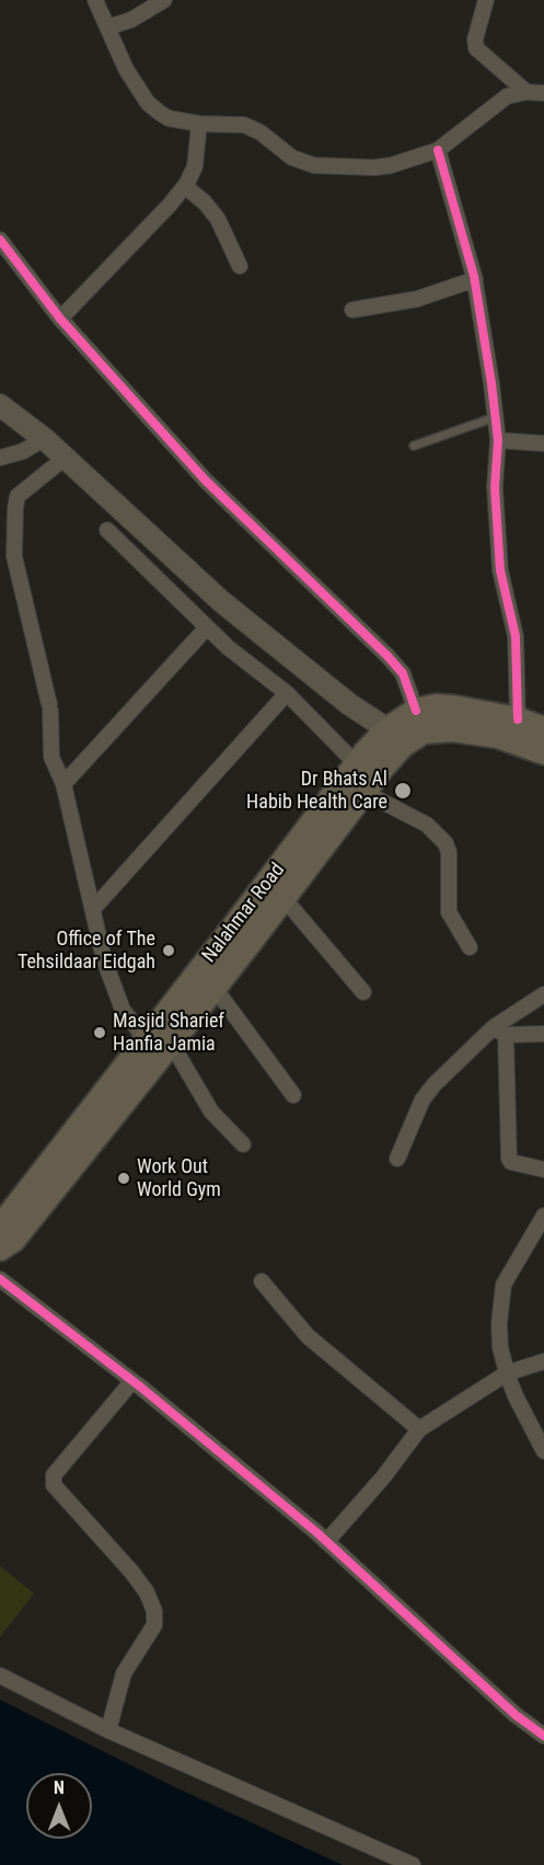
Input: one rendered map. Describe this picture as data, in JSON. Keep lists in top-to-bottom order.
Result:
{
  "streets": {
    "main road": ["Nalahmar Road"]
  },
  "places": [
    "Dr Bhats Al Habib Health Care",
    "Office of The Tehsildaar Eidgah",
    "Masjid Sharief Hanfia Jamia",
    "Work Out World Gym"
  ],
  "north": "top"
}
